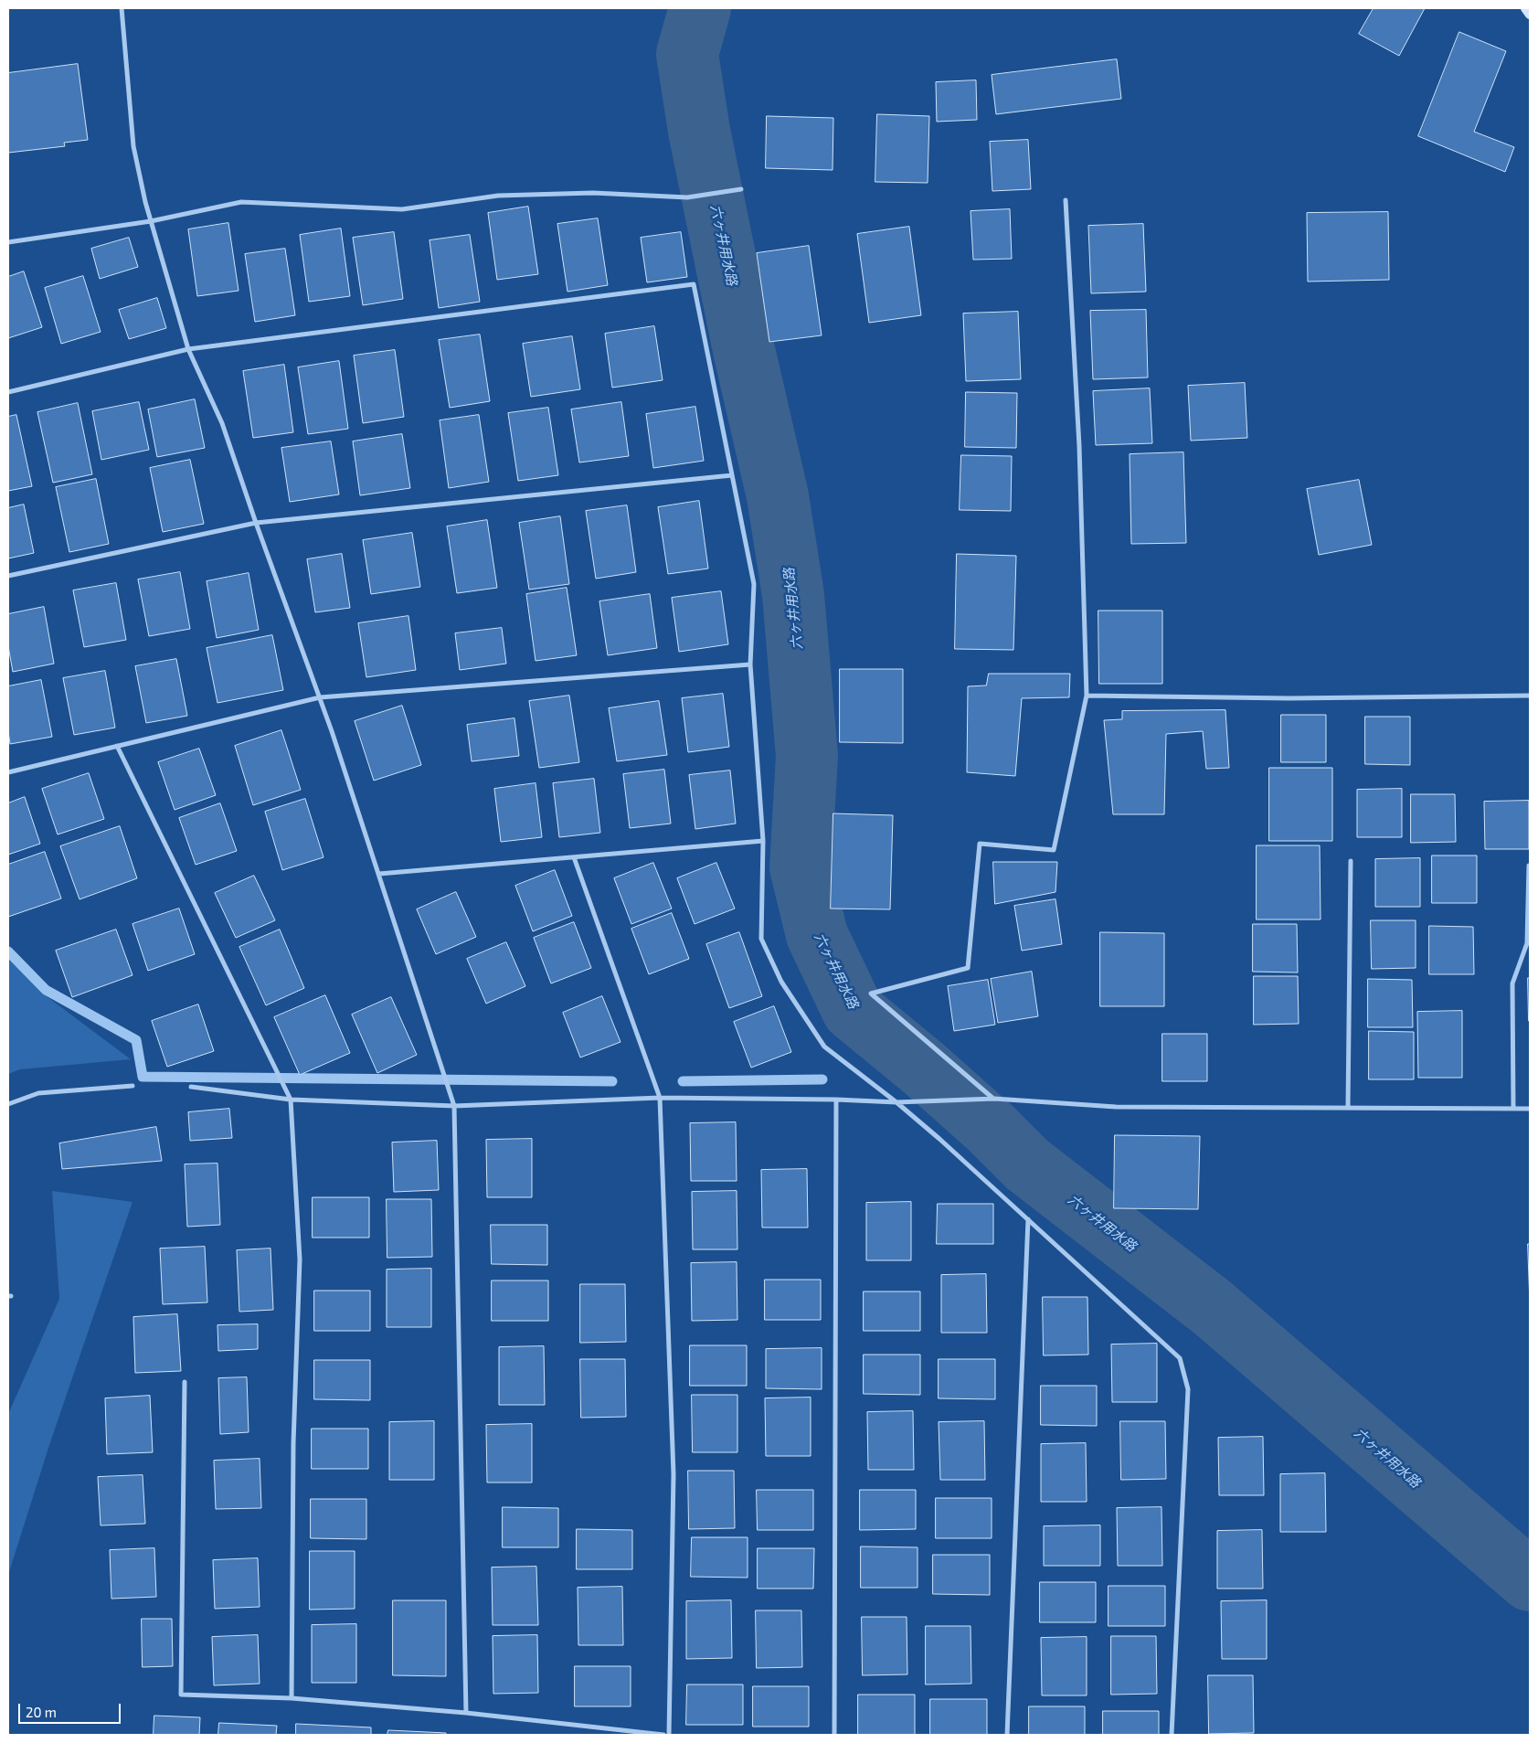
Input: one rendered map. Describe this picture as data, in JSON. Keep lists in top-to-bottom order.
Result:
{
  "water": ["六ヶ井用水路"],
  "scale_bar": "20 m"
}
